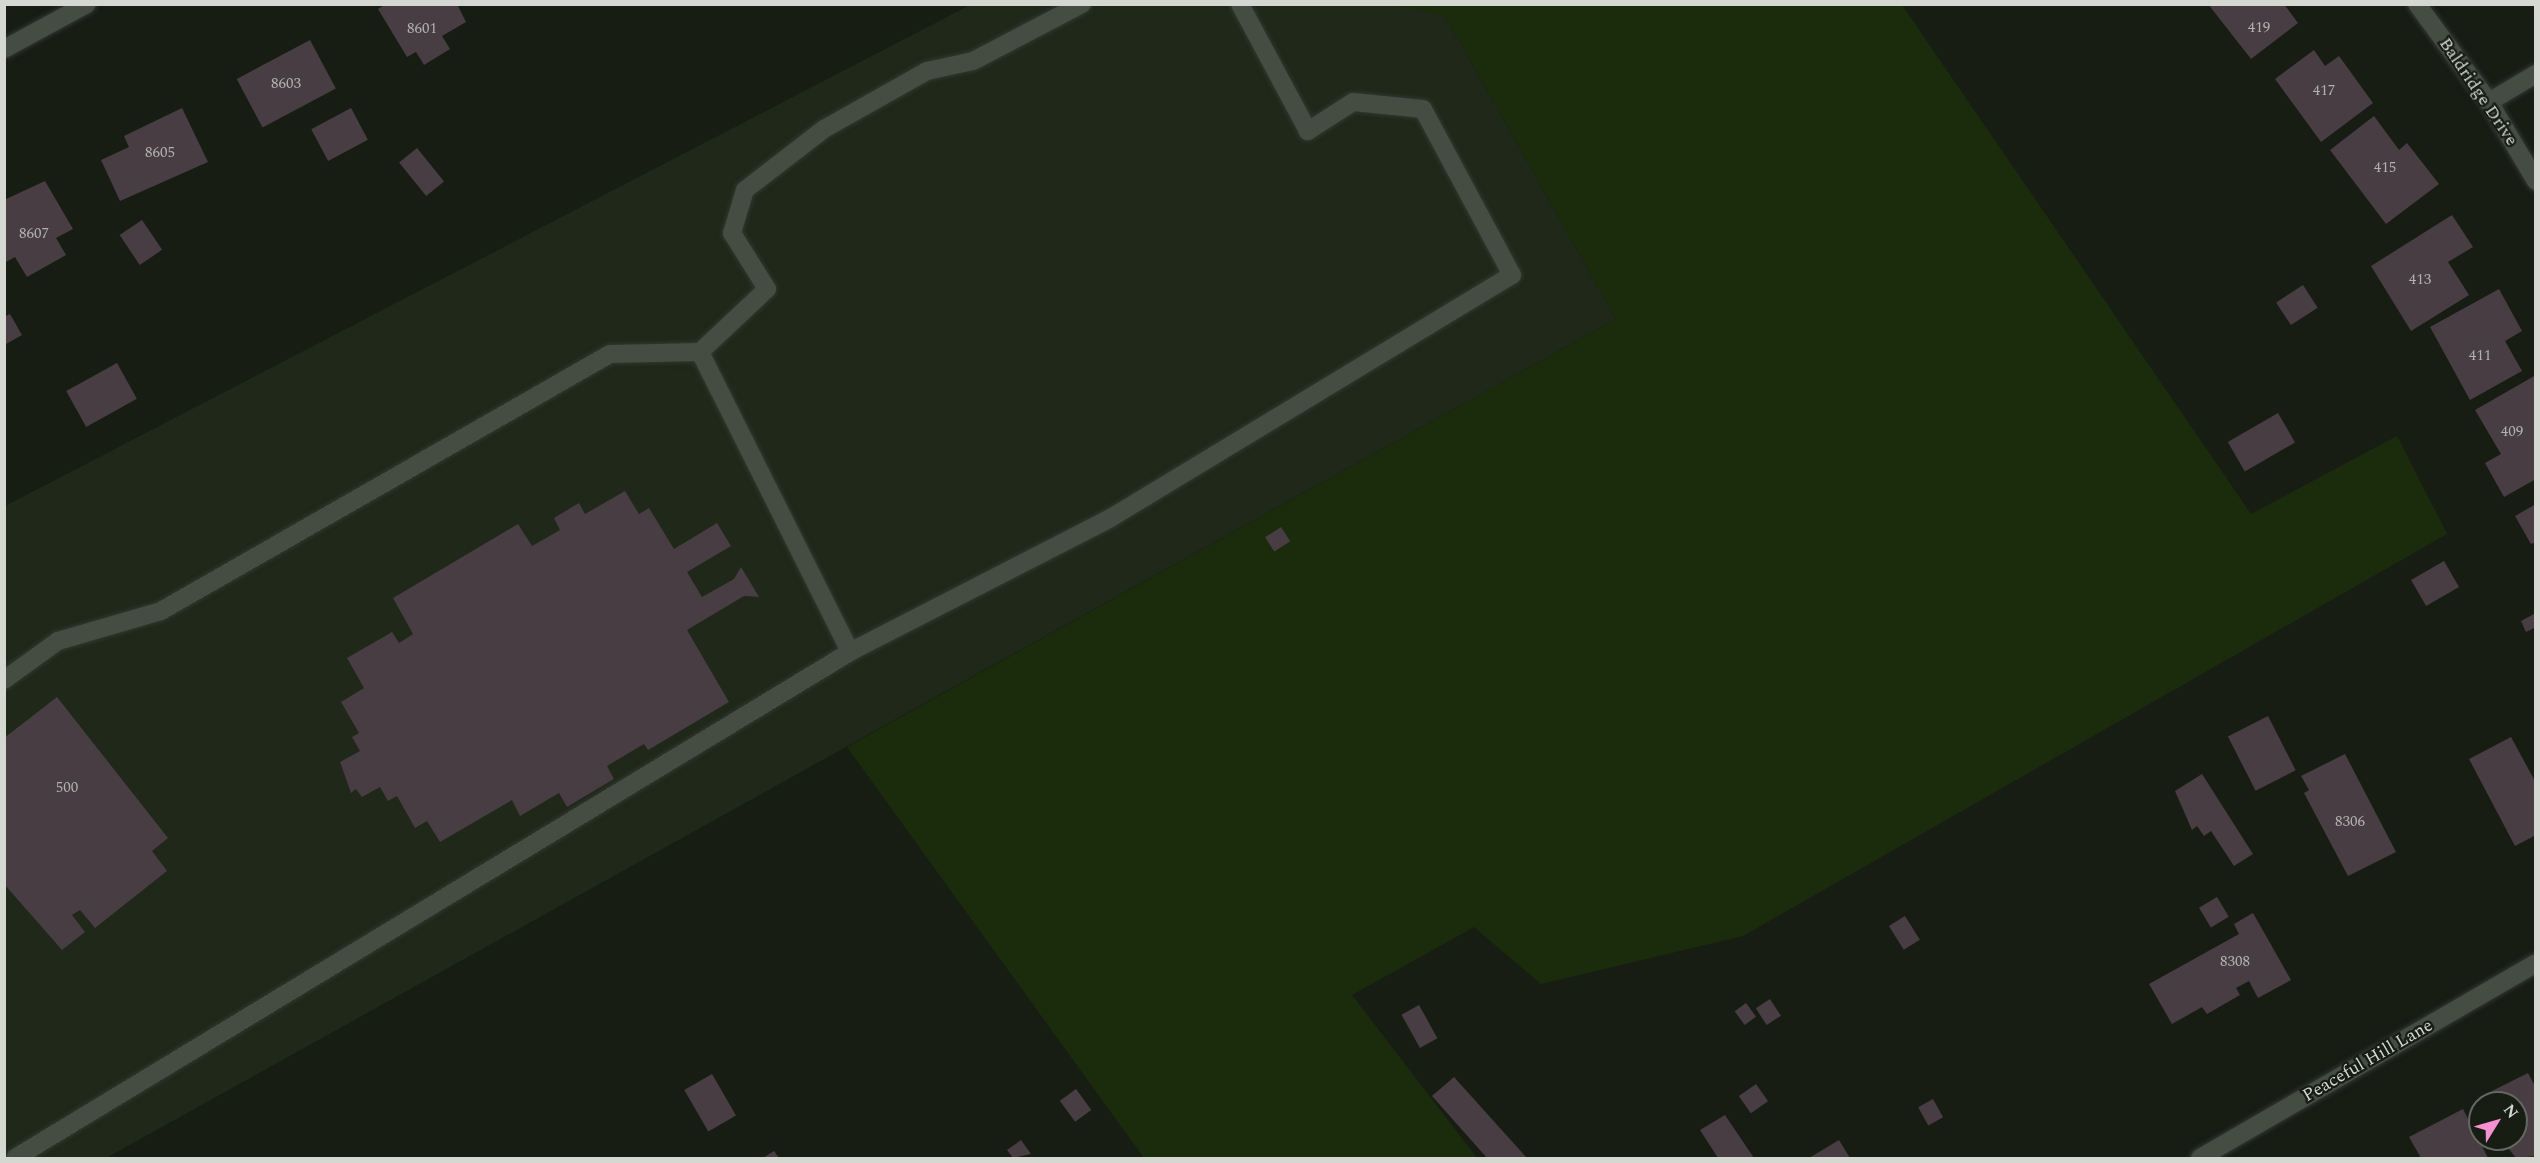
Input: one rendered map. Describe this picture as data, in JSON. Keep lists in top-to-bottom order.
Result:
{
  "streets": {
    "street": ["Baldridge Drive", "Peaceful Hill Lane"]
  },
  "house_numbers": [
    "419",
    "8601",
    "8603",
    "417",
    "8605",
    "415",
    "8607",
    "413",
    "411",
    "409",
    "500",
    "8306",
    "8308"
  ],
  "north": "top right"
}
